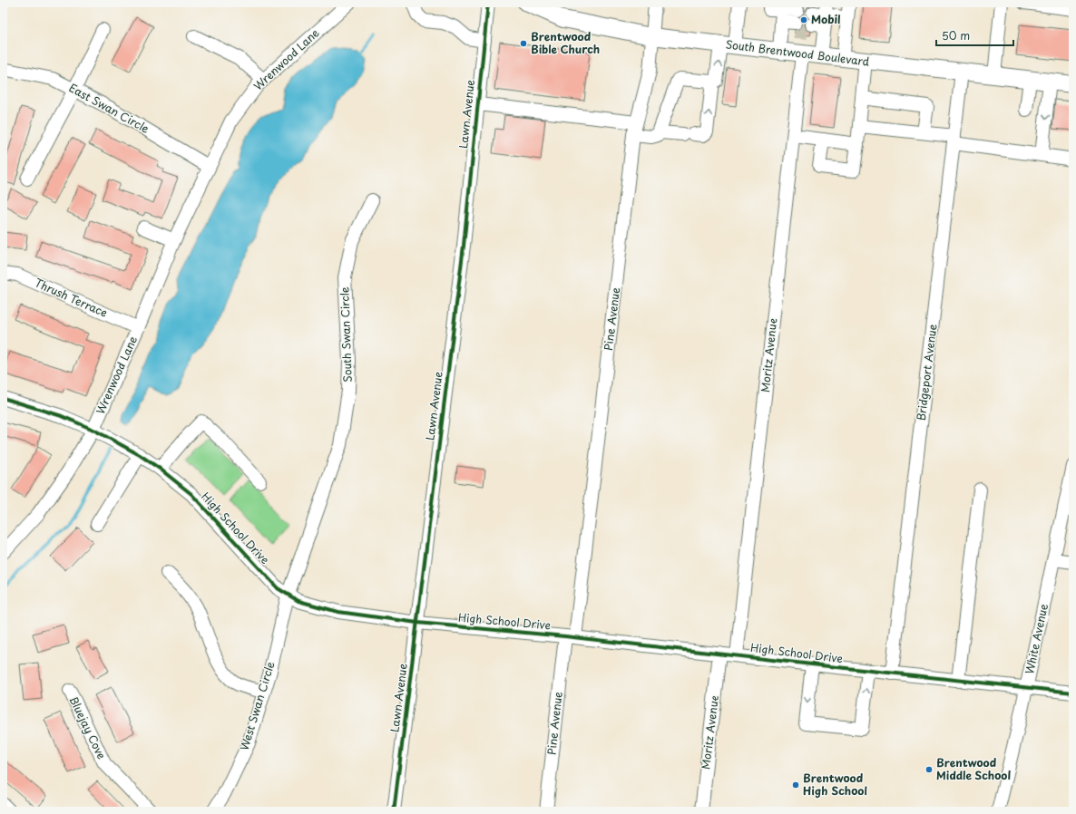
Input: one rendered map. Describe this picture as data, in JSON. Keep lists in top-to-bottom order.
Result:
{
  "streets": {
    "main road": ["South Brentwood Boulevard"],
    "street": [
      "Wrenwood Lane",
      "East Swan Circle",
      "Lawn Avenue",
      "Thrush Terrace",
      "Pine Avenue",
      "South Swan Circle",
      "Moritz Avenue",
      "Bridgeport Avenue",
      "High School Drive",
      "White Avenue",
      "West Swan Circle",
      "Bluejay Cove"
    ]
  },
  "crossings": [
    ["South Brentwood Boulevard", "Pine Avenue"],
    ["South Brentwood Boulevard", "Moritz Avenue"],
    ["South Brentwood Boulevard", "Bridgeport Avenue"],
    ["Wrenwood Lane", "East Swan Circle"],
    ["Wrenwood Lane", "Thrush Terrace"],
    ["Wrenwood Lane", "High School Drive"],
    ["Lawn Avenue", "High School Drive"],
    ["Pine Avenue", "High School Drive"],
    ["South Swan Circle", "High School Drive"],
    ["South Swan Circle", "West Swan Circle"],
    ["Moritz Avenue", "High School Drive"],
    ["Bridgeport Avenue", "High School Drive"],
    ["High School Drive", "White Avenue"],
    ["High School Drive", "West Swan Circle"]
  ],
  "places": [
    "Mobil",
    "Brentwood Bible Church",
    "Brentwood Middle School",
    "Brentwood High School"
  ],
  "scale_bar": "50 m"
}
